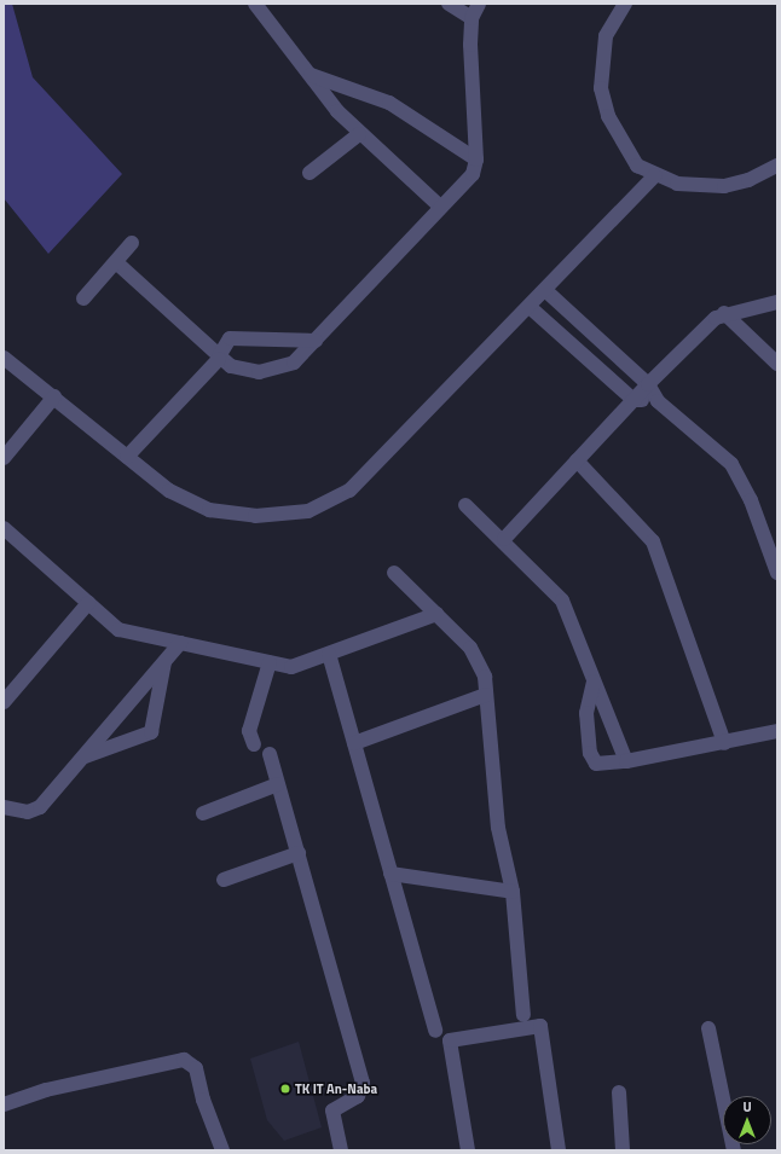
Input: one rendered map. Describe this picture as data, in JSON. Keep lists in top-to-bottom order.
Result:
{
  "places": ["TK IT An-Naba"],
  "north": "top"
}
